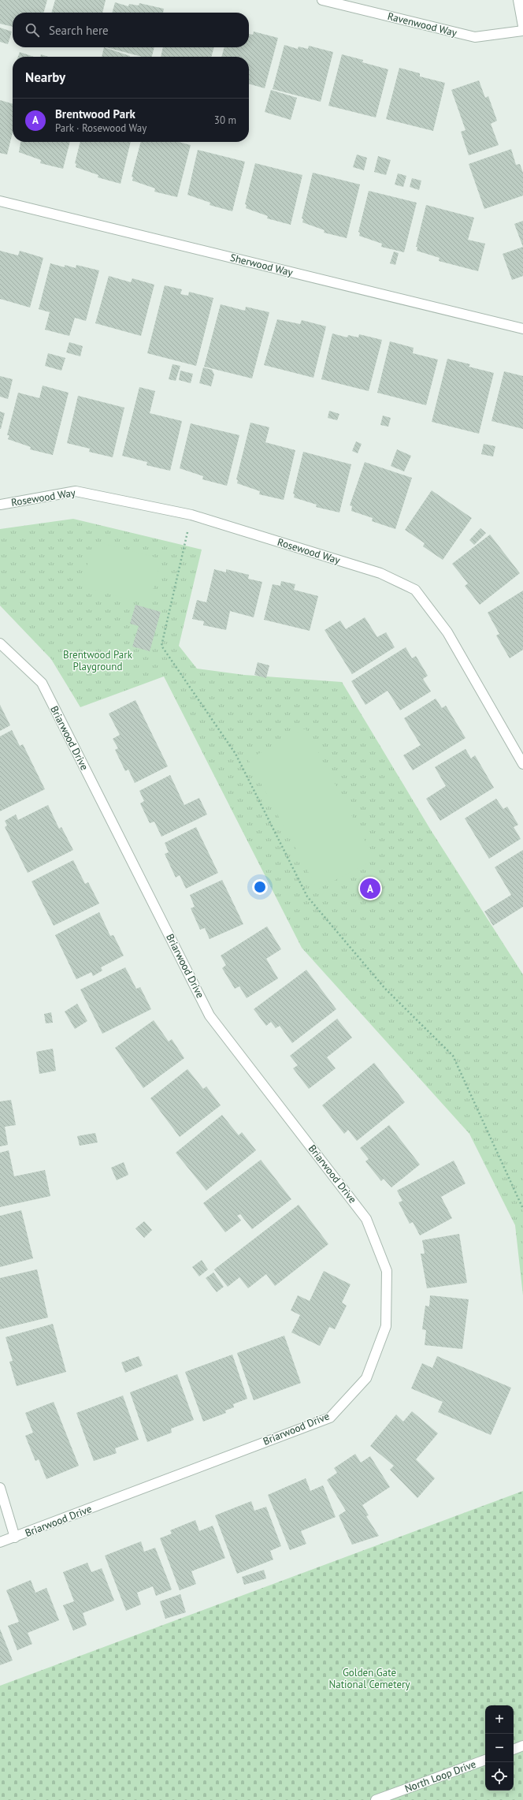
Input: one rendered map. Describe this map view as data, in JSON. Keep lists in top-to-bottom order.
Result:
{
  "streets": {
    "street": [
      "Ravenwood Way",
      "Sherwood Way",
      "Rosewood Way",
      "Briarwood Drive",
      "North Loop Drive"
    ]
  },
  "parks": ["Brentwood Park Playground", "Golden Gate National Cemetery"],
  "page": {
    "search": "Search here",
    "heading": "Nearby",
    "list": [
      {
        "mark": "A",
        "name": "Brentwood Park",
        "note": "Park · Rosewood Way",
        "value": "30 m"
      }
    ],
    "pins": "A",
    "map_buttons": ["+", "−"]
  }
}
